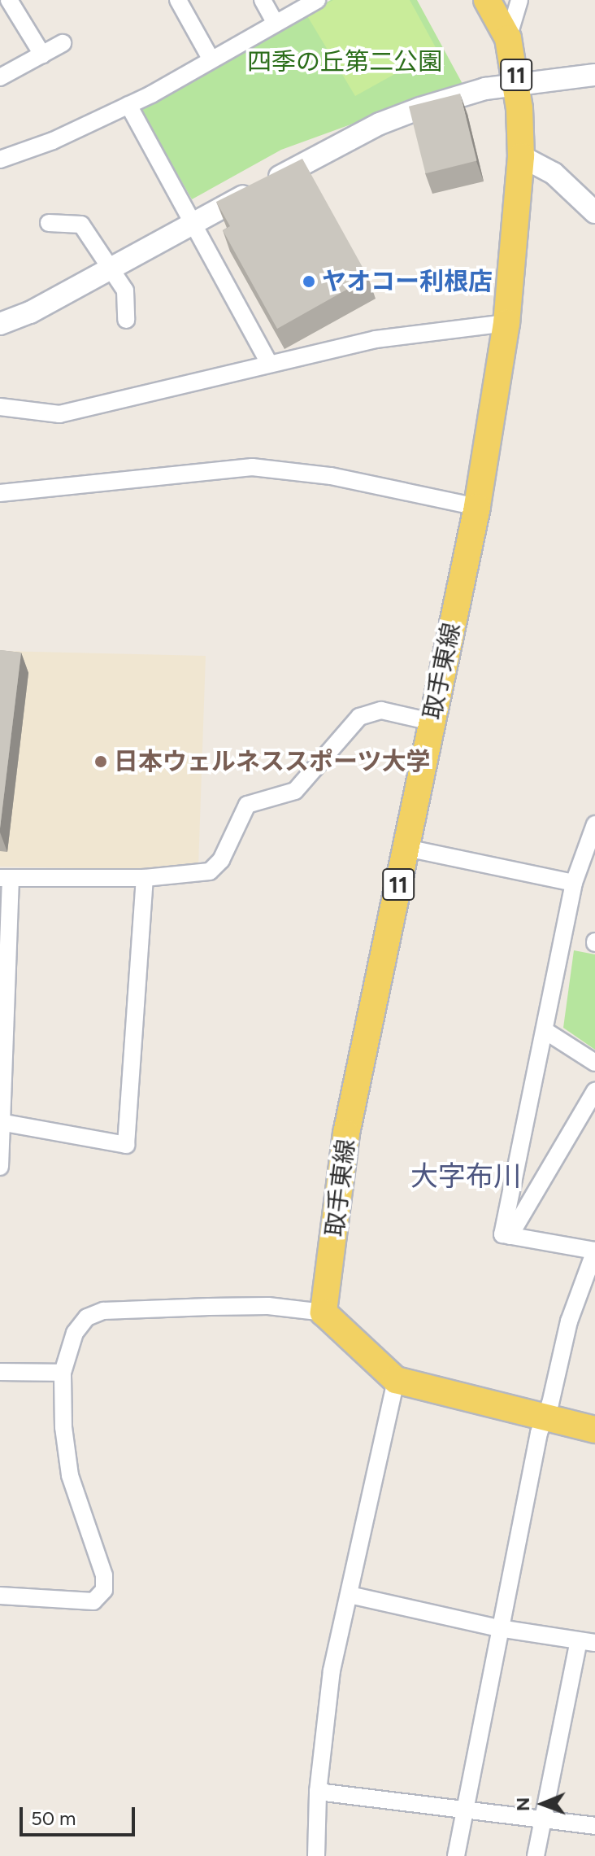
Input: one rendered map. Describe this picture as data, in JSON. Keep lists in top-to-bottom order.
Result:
{
  "streets": {
    "main road": ["11", "取手東線"]
  },
  "districts": ["大字布川"],
  "parks": ["四季の丘第二公園"],
  "places": ["ヤオコー利根店", "日本ウェルネススポーツ大学"],
  "scale_bar": "50 m",
  "north": "left"
}
